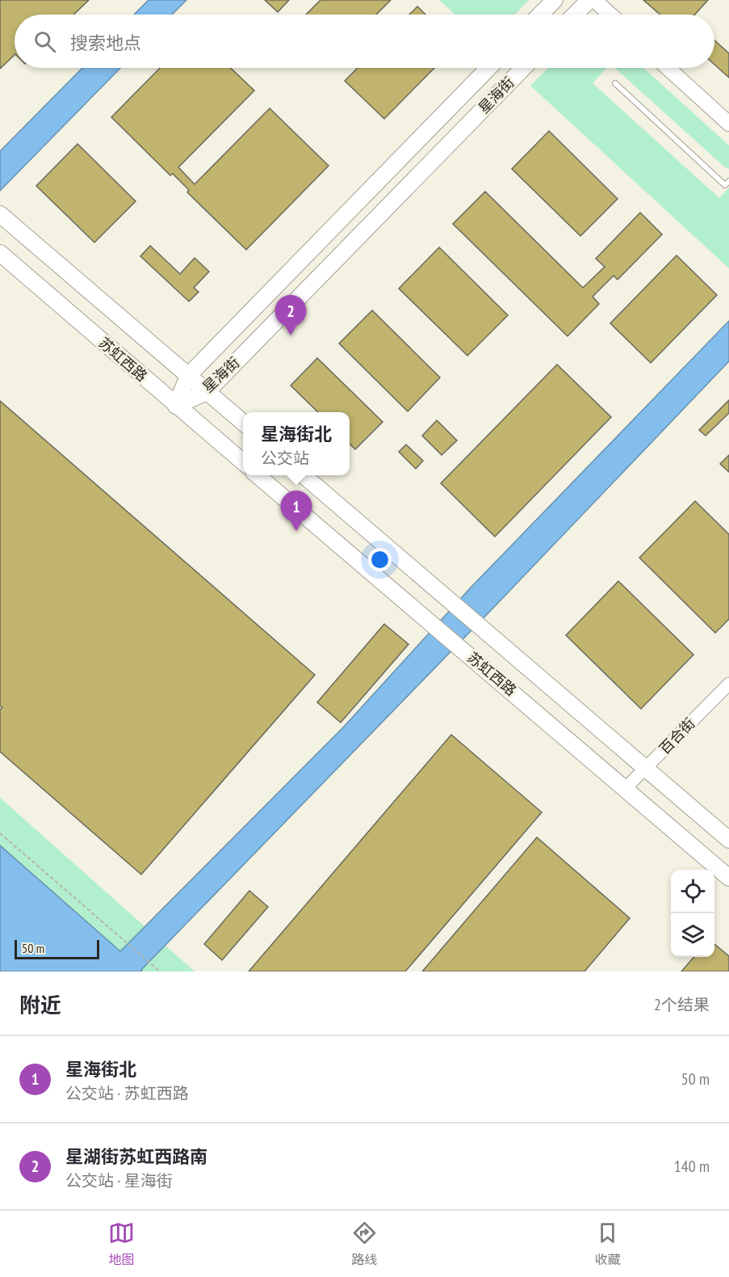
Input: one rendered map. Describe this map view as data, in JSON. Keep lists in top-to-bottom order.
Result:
{
  "streets": {
    "main road": ["星海街", "苏虹西路"],
    "street": ["百合街"]
  },
  "crossings": [
    ["星海街", "苏虹西路"],
    ["苏虹西路", "百合街"]
  ],
  "scale_bar": "50 m",
  "page": {
    "search": "搜索地点",
    "pins": ["2", "1"],
    "popup": ["星海街北", "公交站"],
    "scale": "50 m",
    "heading": ["附近", "2个结果"],
    "list": [
      {
        "mark": "1",
        "name": "星海街北",
        "note": "公交站 · 苏虹西路",
        "value": "50 m"
      },
      {
        "mark": "2",
        "name": "星湖街苏虹西路南",
        "note": "公交站 · 星海街",
        "value": "140 m"
      }
    ],
    "nav": ["地图", "路线", "收藏"]
  }
}
